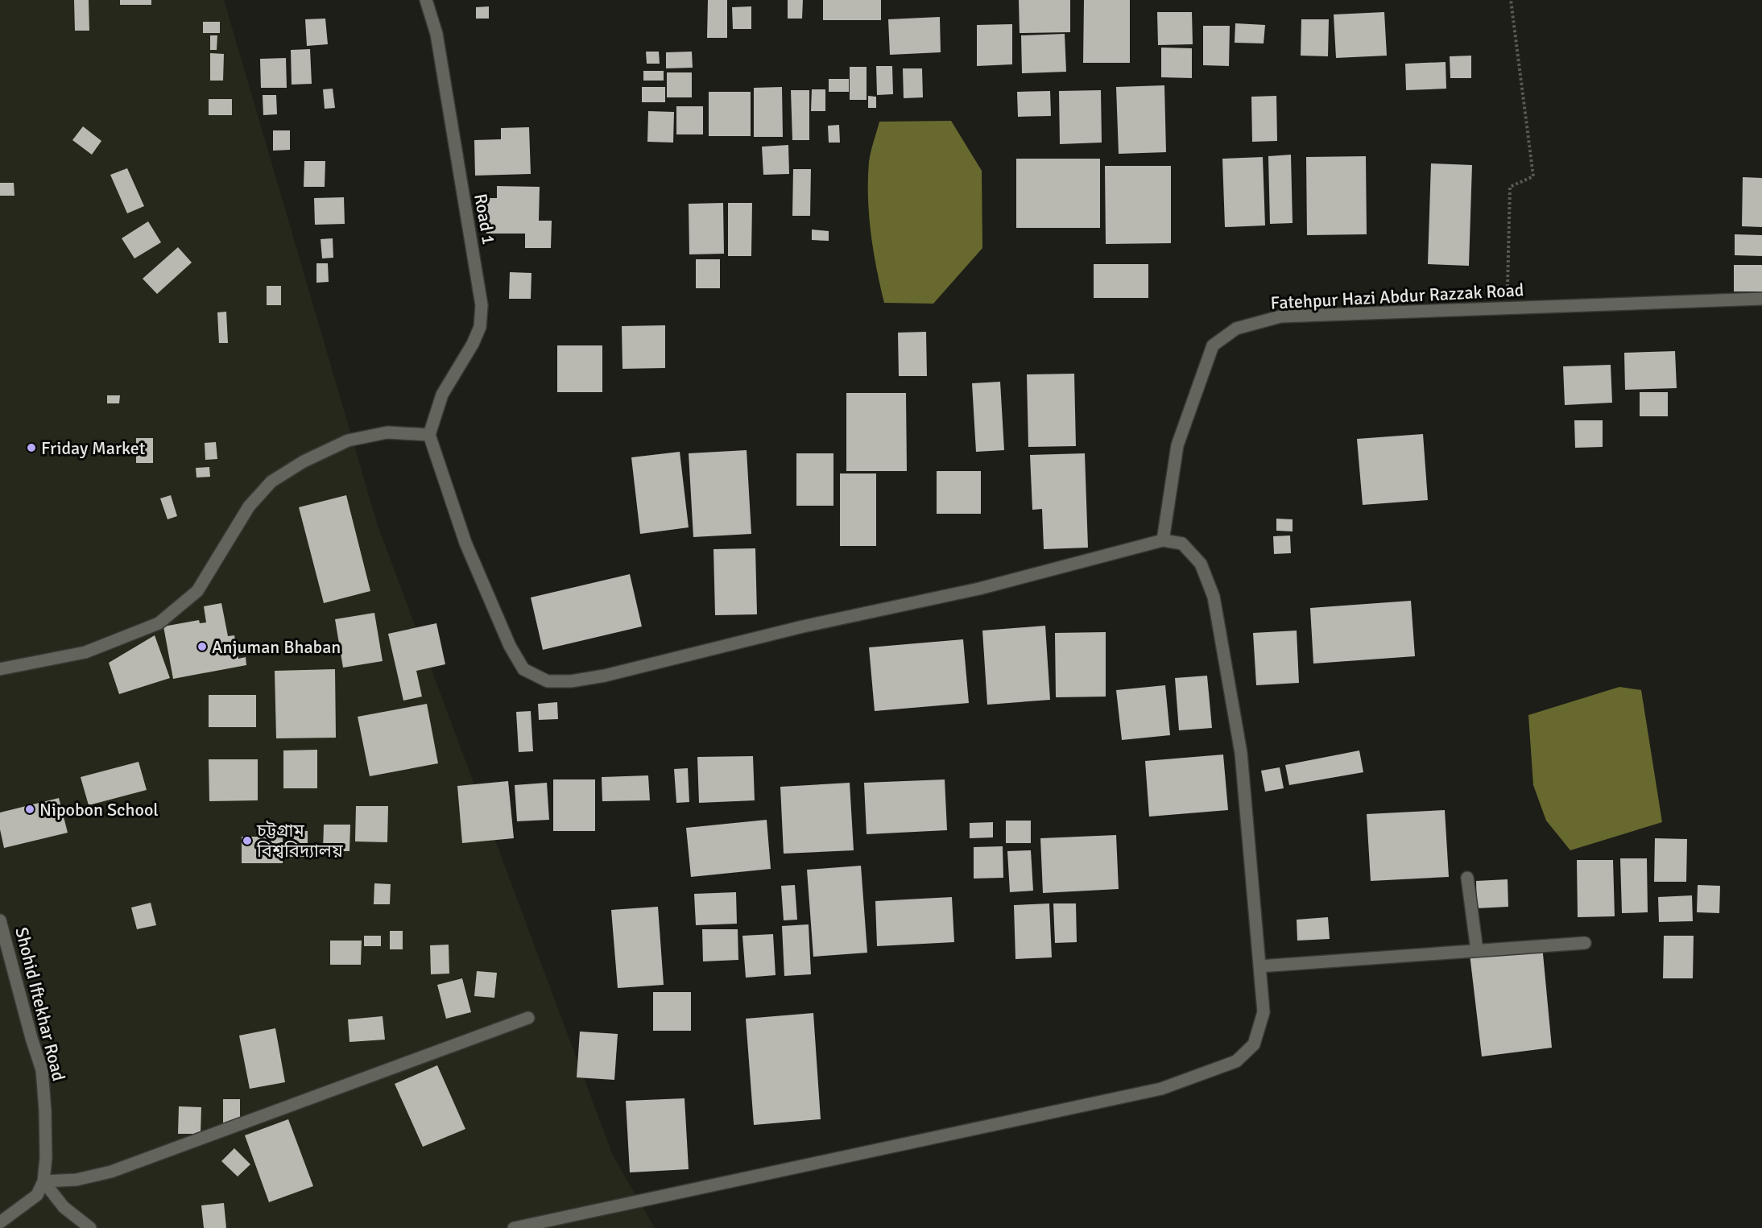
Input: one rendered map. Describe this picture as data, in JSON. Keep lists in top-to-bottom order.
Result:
{
  "streets": {
    "street": ["Road 1", "Fatehpur Hazi Abdur Razzak Road", "Shohid Iftekhar Road"]
  },
  "places": [
    "Friday Market",
    "Anjuman Bhaban",
    "Nipobon School",
    "চট্টগ্রাম বিশ্ববিদ্যালয়"
  ]
}
